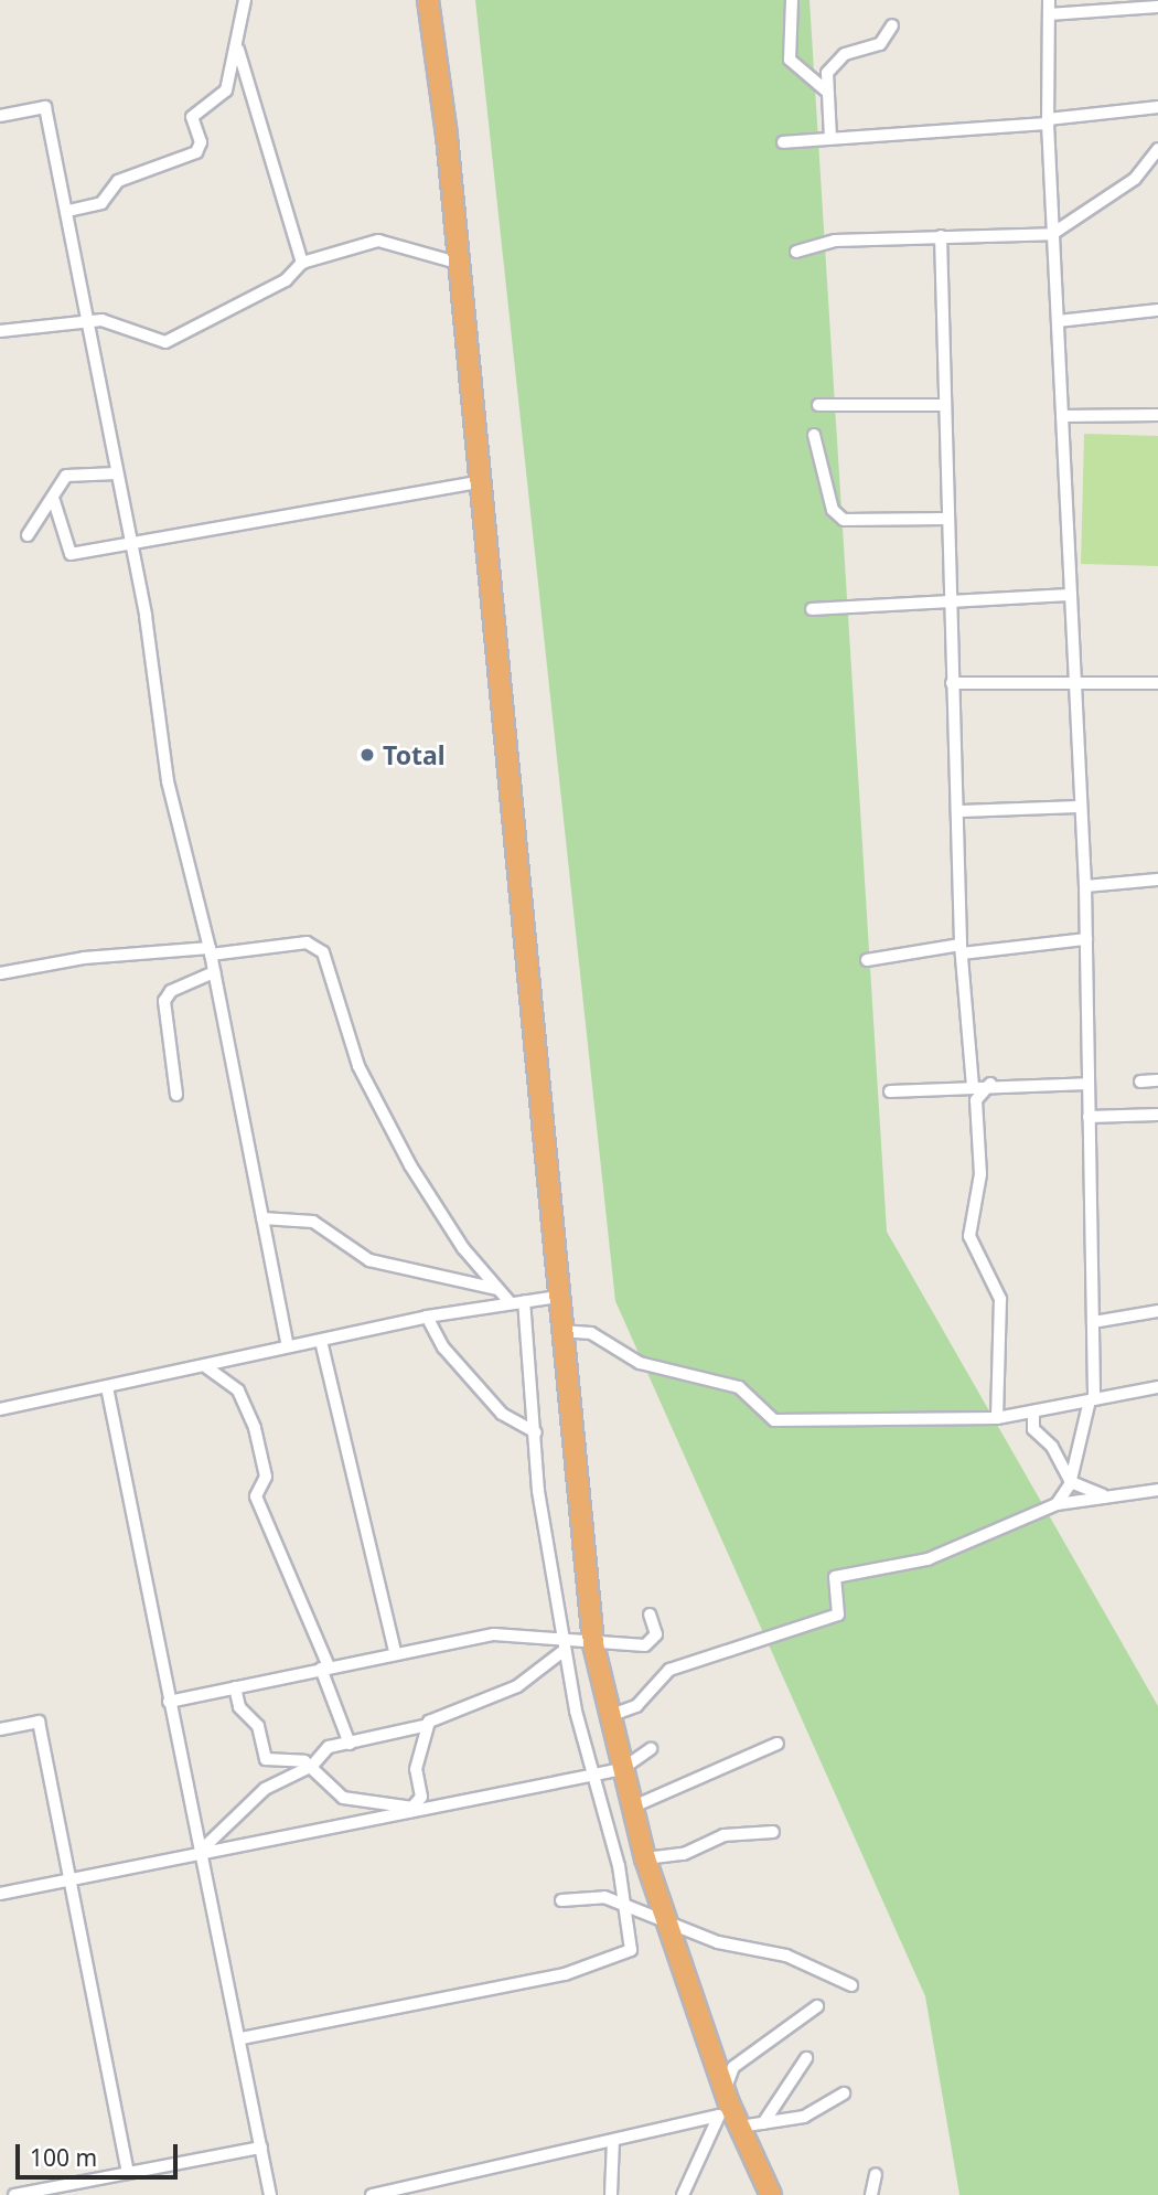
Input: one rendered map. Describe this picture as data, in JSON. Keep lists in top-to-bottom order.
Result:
{
  "places": ["Total"],
  "scale_bar": "100 m"
}
